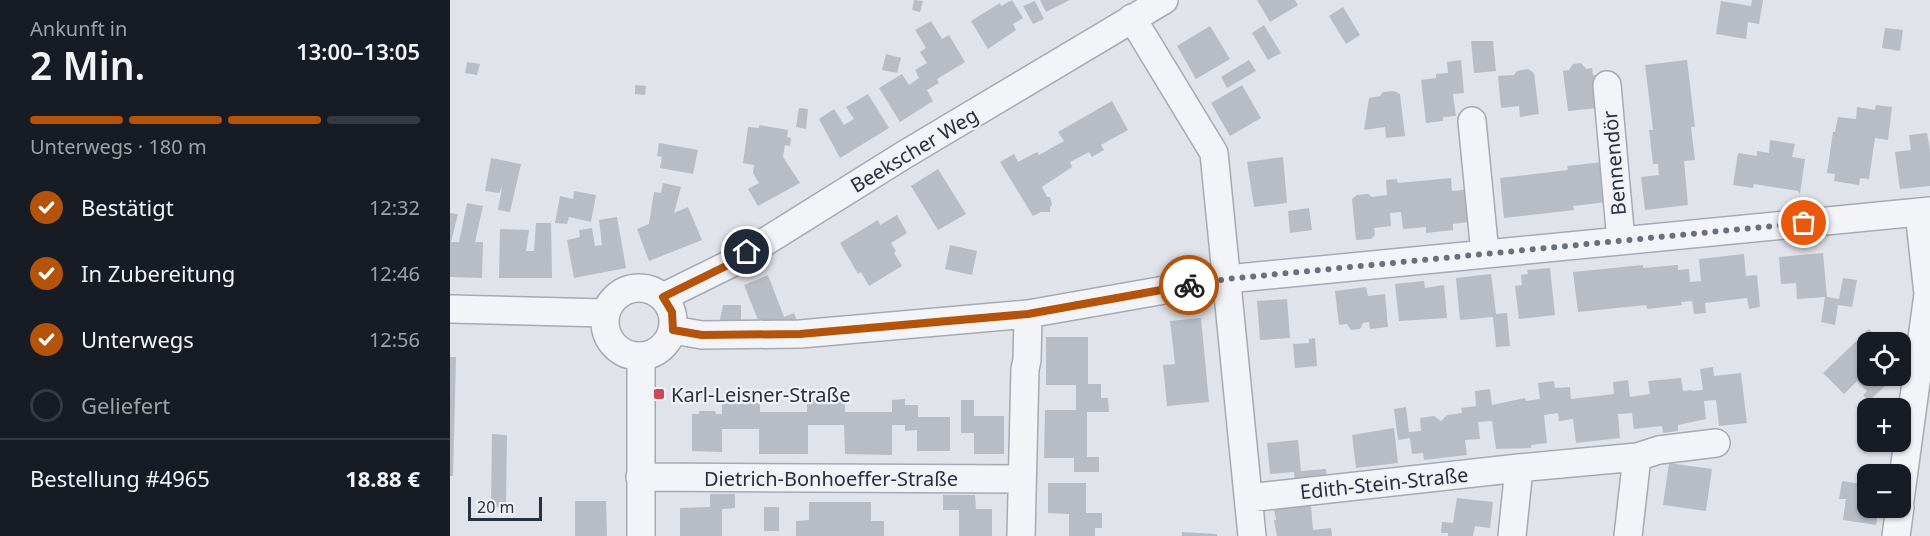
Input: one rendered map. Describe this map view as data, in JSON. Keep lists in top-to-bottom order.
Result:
{
  "streets": {
    "street": [
      "Beekscher Weg",
      "Bennendör",
      "Dietrich-Bonhoeffer-Straße",
      "Edith-Stein-Straße"
    ]
  },
  "crossings": [
    ["Beekscher Weg", "Bennendör"]
  ],
  "places": {
    "transit": ["Karl-Leisner-Straße"]
  },
  "scale_bar": "20 m",
  "page": {
    "heading": ["2 Min.", "Ankunft in", "13:00–13:05"],
    "panel": ["Bestellung #4965", "18.88 €"],
    "bar": "Unterwegs · 180 m",
    "list": [
      ["Bestätigt", "12:32"],
      ["In Zubereitung", "12:46"],
      ["Unterwegs", "12:56"],
      "Geliefert"
    ],
    "map_buttons": ["+", "−"],
    "scale": "20 m"
  }
}
